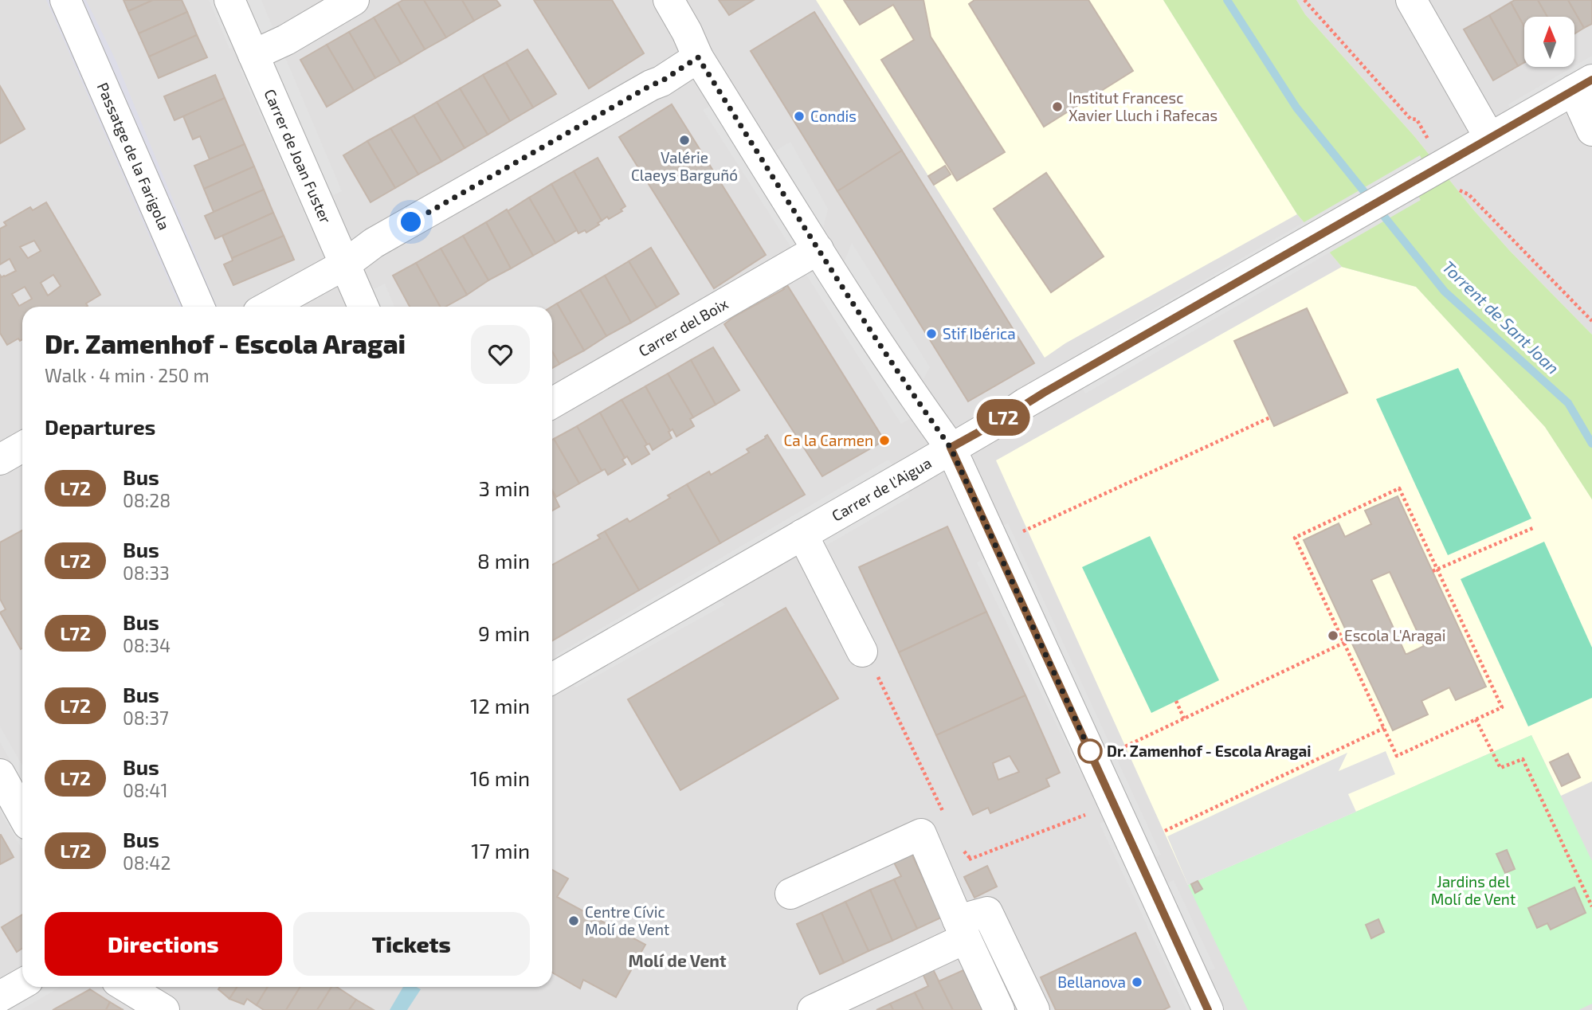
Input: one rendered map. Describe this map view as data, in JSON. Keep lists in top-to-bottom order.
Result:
{
  "streets": {
    "street": [
      "Passatge de la Farigola",
      "Carrer de Joan Fuster",
      "Carrer del Boix",
      "Carrer de l'Aigua"
    ]
  },
  "districts": ["Molí de Vent"],
  "water": ["Torrent de Sant Joan"],
  "parks": ["Jardins del Molí de Vent"],
  "places": [
    "Institut Francesc Xavier Lluch i Rafecas",
    "Condis",
    "Valérie Claeys Barguñó",
    "Stif Ibérica",
    "Ca la Carmen",
    "Escola L'Aragai",
    "Dr. Zamenhof - Escola Aragai",
    "Centre Cívic Molí de Vent",
    "Bellanova"
  ],
  "lines": ["bus line L72"],
  "north": "top",
  "page": {
    "on_map": "L72",
    "heading": [
      ["Dr. Zamenhof - Escola Aragai", "Walk · 4 min · 250 m"],
      "Departures"
    ],
    "list": [
      {
        "mark": "L72",
        "name": "Bus",
        "note": "08:28",
        "value": "3 min"
      },
      {
        "mark": "L72",
        "name": "Bus",
        "note": "08:33",
        "value": "8 min"
      },
      {
        "mark": "L72",
        "name": "Bus",
        "note": "08:34",
        "value": "9 min"
      },
      {
        "mark": "L72",
        "name": "Bus",
        "note": "08:37",
        "value": "12 min"
      },
      {
        "mark": "L72",
        "name": "Bus",
        "note": "08:41",
        "value": "16 min"
      },
      {
        "mark": "L72",
        "name": "Bus",
        "note": "08:42",
        "value": "17 min"
      }
    ],
    "buttons": ["Directions", "Tickets"]
  }
}
